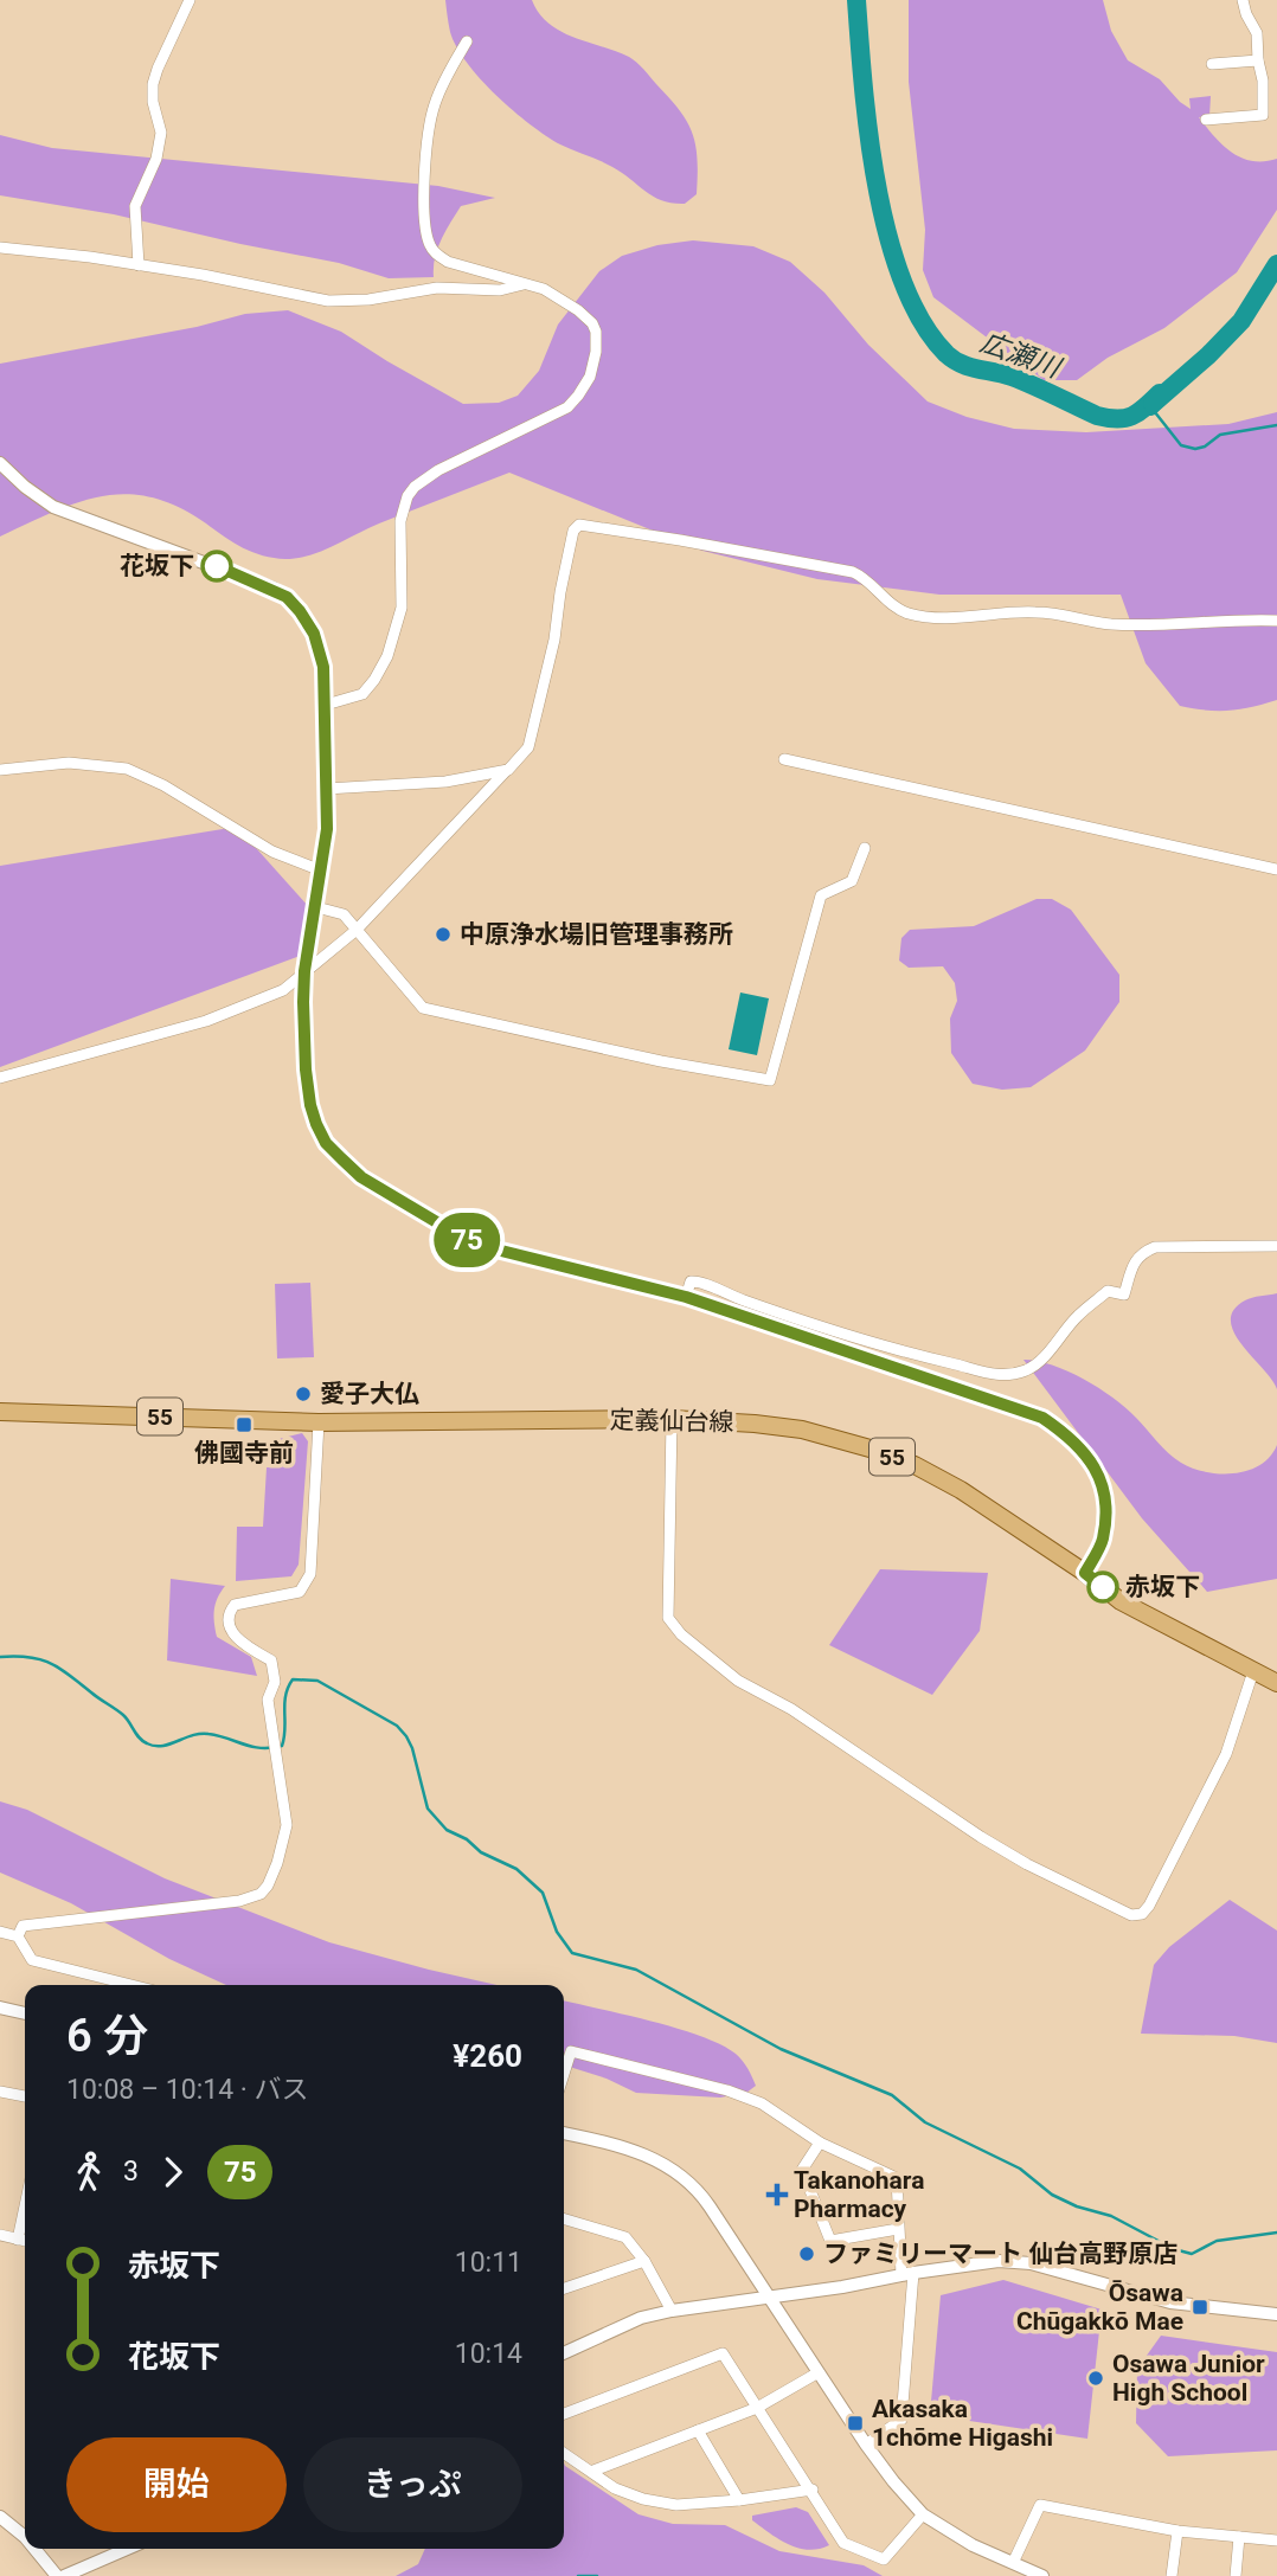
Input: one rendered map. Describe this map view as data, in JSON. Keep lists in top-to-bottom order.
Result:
{
  "streets": {
    "main road": ["55", "定義仙台線"]
  },
  "water": ["広瀬川"],
  "places": {
    "other": [
      "花坂下",
      "中原浄水場旧管理事務所",
      "愛子大仏",
      "赤坂下",
      "ファミリーマート 仙台高野原店",
      "Osawa Junior High School"
    ],
    "transit": ["佛國寺前", "Ōsawa Chūgakkō Mae", "Akasaka 1chōme Higashi"],
    "health": ["Takanohara Pharmacy"]
  },
  "lines": ["bus line 75"],
  "page": {
    "on_map": "75",
    "heading": ["6 分", "10:08 – 10:14 · バス", "¥260"],
    "legs": ["3", "75"],
    "list": [
      {
        "name": "赤坂下",
        "value": "10:11"
      },
      {
        "name": "花坂下",
        "value": "10:14"
      }
    ],
    "buttons": ["開始", "きっぷ"]
  }
}
